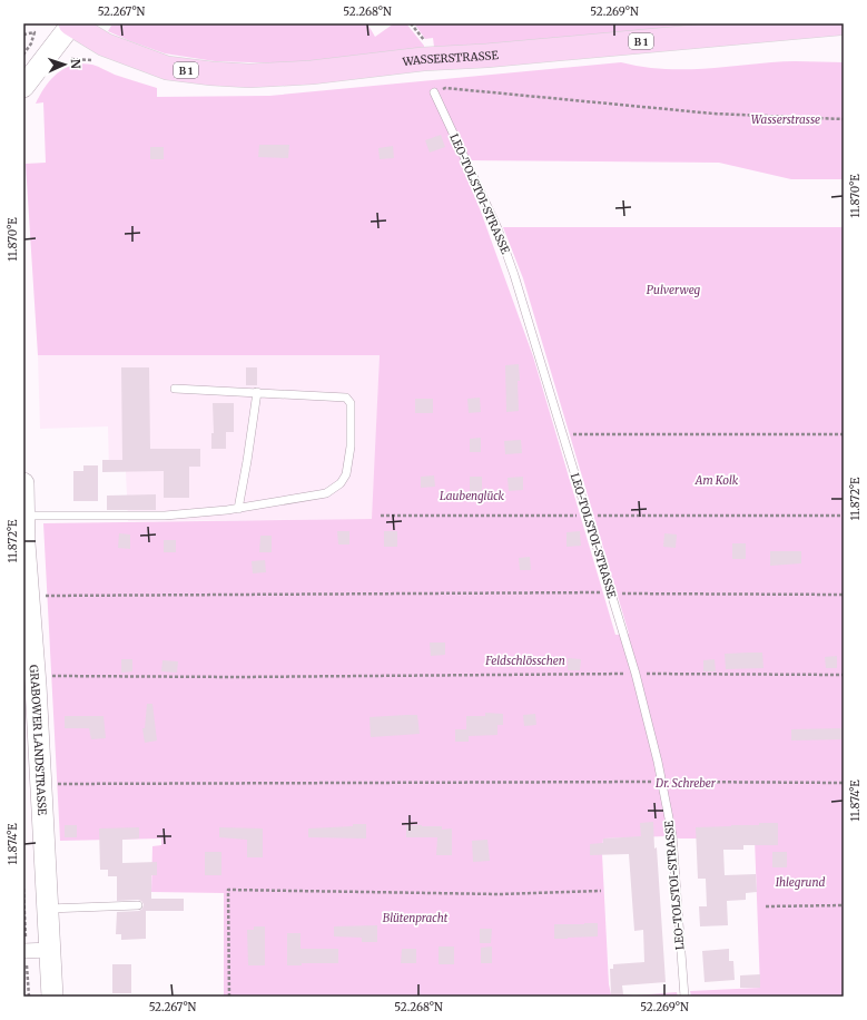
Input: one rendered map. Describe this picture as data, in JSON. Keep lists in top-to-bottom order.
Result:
{
  "streets": {
    "main road": ["B 1", "WASSERSTRASSE", "GRABOWER LANDSTRASSE"],
    "lane": ["LEO-TOLSTOI-STRASSE"]
  },
  "parks": [
    "Wasserstrasse",
    "Pulverweg",
    "Am Kolk",
    "Laubenglück",
    "Feldschlösschen",
    "Dr. Schreber",
    "Ihlegrund",
    "Blütenpracht"
  ],
  "north": "right",
  "coordinates": [
    "52.267°N",
    "52.268°N",
    "52.269°N",
    "11.870°E",
    "11.872°E",
    "11.874°E"
  ]
}
